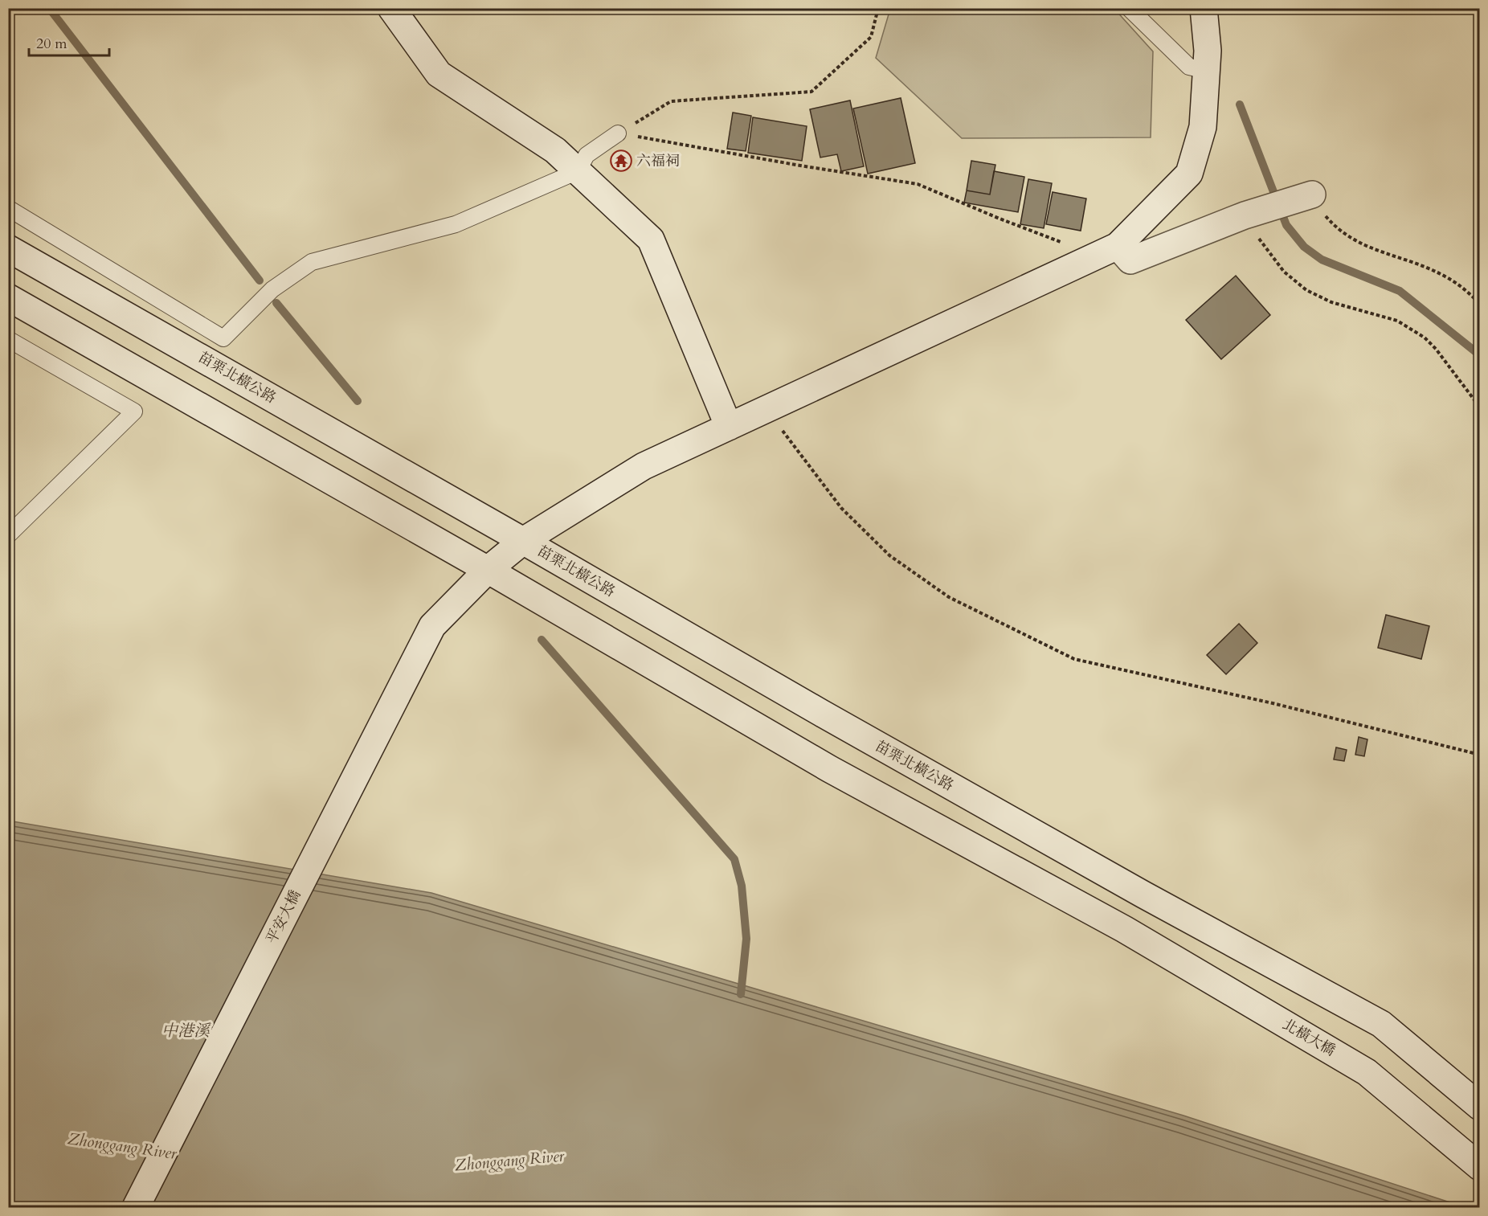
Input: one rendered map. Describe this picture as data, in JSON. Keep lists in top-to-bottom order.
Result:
{
  "streets": {
    "main road": ["苗栗北橫公路", "平安大橋", "北橫大橋"]
  },
  "crossings": [
    ["苗栗北橫公路", "平安大橋"],
    ["平安大橋", "北橫大橋"]
  ],
  "water": ["中港溪", "Zhonggang River"],
  "places": {
    "temple": ["六福祠"]
  },
  "scale_bar": "20 m"
}
